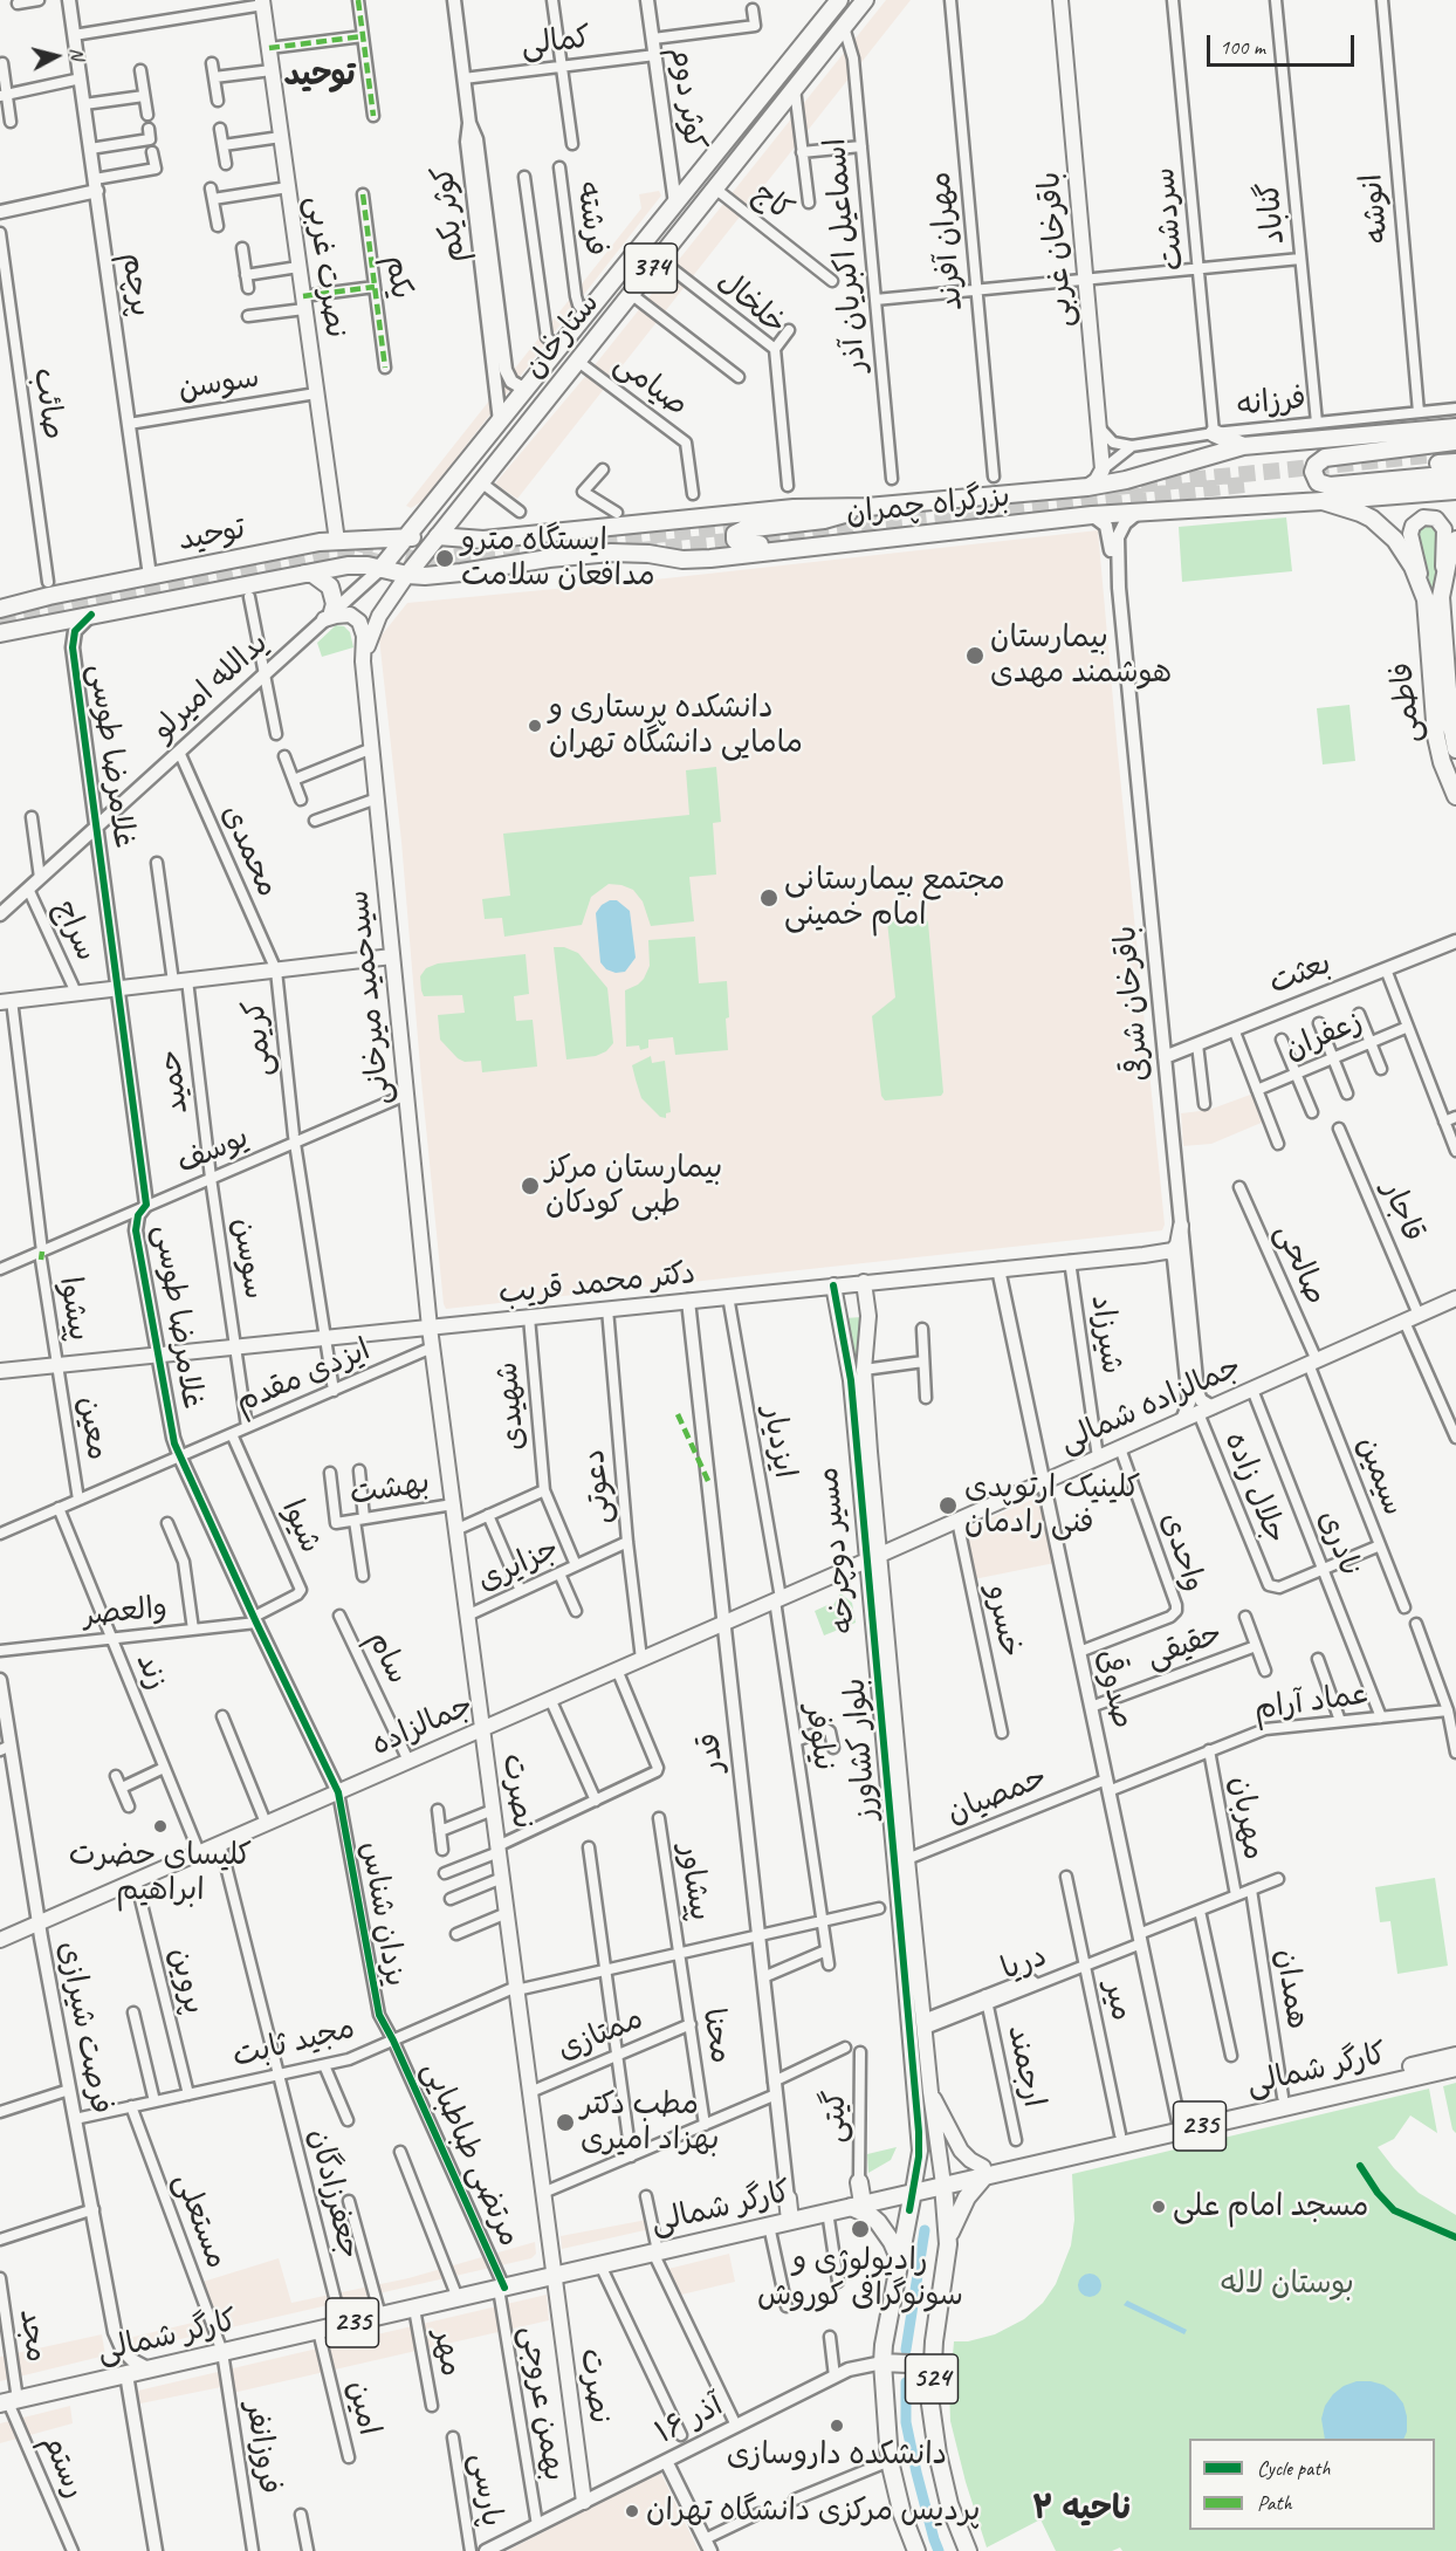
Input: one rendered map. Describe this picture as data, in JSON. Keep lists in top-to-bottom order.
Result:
{
  "streets": {
    "main road": [
      "باقرخان غربی",
      "نصرت غربی",
      "374",
      "ستارخان",
      "بزرگراه چمران",
      "توحید",
      "فاطمی",
      "سیدحمید میرخانی",
      "دکتر محمد قریب",
      "جمالزاده شمالی",
      "جمالزاده",
      "بلوار کشاورز",
      "نصرت",
      "کارگر شمالی",
      "235",
      "524"
    ],
    "street": [
      "کمالی",
      "کوثر دوم",
      "کاج",
      "انوشه",
      "گناباد",
      "کوثر یکم",
      "فرشته",
      "سردشت",
      "مهران آفرند",
      "اسماعیل اکبریان آذر",
      "یکم",
      "پرچم",
      "خلخال",
      "سوسن",
      "صیامی",
      "فرزانه",
      "صائب",
      "یدالله امیرلو",
      "غلامرضا طوسی",
      "محمدی",
      "سراج",
      "بعثت",
      "باقرخان شرقی",
      "زعفران",
      "کریمی",
      "حمید",
      "یوسف",
      "قاجار",
      "صالحی",
      "پیشوا",
      "شیرزاد",
      "ایزدی مقدم",
      "شهیدی",
      "معین",
      "ایزدیار",
      "سیمین",
      "دعوتی",
      "جلال زاده",
      "بهشت",
      "شیوا",
      "نادری",
      "واحدی",
      "جزایری",
      "والعصر",
      "خسرو",
      "حقیقی",
      "سام",
      "زند",
      "صدوقی",
      "عماد آرام",
      "نیلوفر",
      "قدر",
      "حمصیان",
      "مهربان",
      "پیشاور",
      "یزدان شناس",
      "دریا",
      "پروین",
      "همدان",
      "میر",
      "فرصت شیرازی",
      "ممتازی",
      "محنا",
      "مجید ثابت",
      "ارجمند",
      "گیتی",
      "مرتضی طباطبایی",
      "جعفرزادگان",
      "مستعلی",
      "مجد",
      "مهر",
      "بهمن عروجی",
      "امین",
      "۱۶ آذر",
      "فروزانفر",
      "رستم",
      "پارسی"
    ],
    "cycle path": ["مسیر دوچرخه"]
  },
  "crossings": [
    ["کمالی", "کوثر دوم"],
    ["کمالی", "کوثر یکم"],
    ["کوثر دوم", "ستارخان"],
    ["کاج", "ستارخان"],
    ["انوشه", "فرزانه"],
    ["گناباد", "فرزانه"],
    ["کوثر یکم", "ستارخان"],
    ["فرشته", "ستارخان"],
    ["سردشت", "فرزانه"],
    ["اسماعیل اکبریان آذر", "ستارخان"],
    ["نصرت غربی", "سوسن"],
    ["نصرت غربی", "توحید"],
    ["پرچم", "سوسن"],
    ["پرچم", "توحید"],
    ["خلخال", "ستارخان"],
    ["ستارخان", "صیامی"],
    ["ستارخان", "بزرگراه چمران"],
    ["ستارخان", "توحید"],
    ["ستارخان", "یدالله امیرلو"],
    ["سوسن", "حمید"],
    ["سوسن", "یوسف"],
    ["سوسن", "دکتر محمد قریب"],
    ["سوسن", "ایزدی مقدم"],
    ["بزرگراه چمران", "توحید"],
    ["توحید", "یدالله امیرلو"],
    ["توحید", "غلامرضا طوسی"],
    ["یدالله امیرلو", "غلامرضا طوسی"],
    ["یدالله امیرلو", "محمدی"],
    ["یدالله امیرلو", "سراج"],
    ["یدالله امیرلو", "سیدحمید میرخانی"],
    ["غلامرضا طوسی", "یوسف"],
    ["غلامرضا طوسی", "دکتر محمد قریب"],
    ["غلامرضا طوسی", "ایزدی مقدم"],
    ["غلامرضا طوسی", "شیوا"],
    ["غلامرضا طوسی", "والعصر"],
    ["غلامرضا طوسی", "جمالزاده"],
    ["غلامرضا طوسی", "یزدان شناس"],
    ["محمدی", "کریمی"],
    ["بعثت", "باقرخان شرقی"],
    ["سیدحمید میرخانی", "یوسف"],
    ["سیدحمید میرخانی", "دکتر محمد قریب"],
    ["سیدحمید میرخانی", "نصرت"],
    ["باقرخان شرقی", "جمالزاده شمالی"],
    ["باقرخان شرقی", "جلال زاده"],
    ["کریمی", "یوسف"],
    ["کریمی", "دکتر محمد قریب"],
    ["کریمی", "ایزدی مقدم"],
    ["حمید", "یوسف"],
    ["یوسف", "پیشوا"],
    ["قاجار", "جمالزاده شمالی"],
    ["صالحی", "جمالزاده شمالی"],
    ["صالحی", "سیمین"],
    ["دکتر محمد قریب", "پیشوا"],
    ["دکتر محمد قریب", "شیرزاد"],
    ["دکتر محمد قریب", "شهیدی"],
    ["دکتر محمد قریب", "معین"],
    ["دکتر محمد قریب", "ایزدیار"],
    ["دکتر محمد قریب", "دعوتی"],
    ["دکتر محمد قریب", "صدوقی"],
    ["دکتر محمد قریب", "بلوار کشاورز"],
    ["دکتر محمد قریب", "قدر"],
    ["دکتر محمد قریب", "نصرت"],
    ["پیشوا", "معین"],
    ["شیرزاد", "جمالزاده شمالی"],
    ["ایزدی مقدم", "معین"],
    ["ایزدی مقدم", "شیوا"],
    ["ایزدی مقدم", "زند"],
    ["ایزدی مقدم", "نصرت"],
    ["جمالزاده شمالی", "سیمین"],
    ["جمالزاده شمالی", "جلال زاده"],
    ["جمالزاده شمالی", "نادری"],
    ["جمالزاده شمالی", "واحدی"],
    ["جمالزاده شمالی", "خسرو"],
    ["جمالزاده شمالی", "صدوقی"],
    ["جمالزاده شمالی", "جمالزاده"],
    ["جمالزاده شمالی", "بلوار کشاورز"],
    ["شهیدی", "جزایری"],
    ["ایزدیار", "جمالزاده"],
    ["ایزدیار", "نیلوفر"],
    ["دعوتی", "جزایری"],
    ["دعوتی", "جمالزاده"],
    ["جلال زاده", "نادری"],
    ["بهشت", "نصرت"],
    ["شیوا", "والعصر"],
    ["نادری", "عماد آرام"],
    ["واحدی", "صدوقی"],
    ["جزایری", "نصرت"],
    ["والعصر", "زند"],
    ["حقیقی", "صدوقی"],
    ["سام", "جمالزاده"],
    ["زند", "جمالزاده"],
    ["صدوقی", "عماد آرام"],
    ["صدوقی", "حمصیان"],
    ["صدوقی", "دریا"],
    ["صدوقی", "کارگر شمالی"],
    ["عماد آرام", "حمصیان"],
    ["عماد آرام", "مهربان"],
    ["جمالزاده", "نیلوفر"],
    ["جمالزاده", "بلوار کشاورز"],
    ["جمالزاده", "قدر"],
    ["جمالزاده", "نصرت"],
    ["جمالزاده", "یزدان شناس"],
    ["جمالزاده", "پروین"],
    ["جمالزاده", "فرصت شیرازی"],
    ["جمالزاده", "جعفرزادگان"],
    ["نیلوفر", "مجید ثابت"],
    ["بلوار کشاورز", "حمصیان"],
    ["بلوار کشاورز", "دریا"],
    ["بلوار کشاورز", "کارگر شمالی"],
    ["بلوار کشاورز", "۱۶ آذر"],
    ["قدر", "مجید ثابت"],
    ["نصرت", "ممتازی"],
    ["نصرت", "مجید ثابت"],
    ["نصرت", "کارگر شمالی"],
    ["نصرت", "۱۶ آذر"],
    ["مهربان", "دریا"],
    ["پیشاور", "محنا"],
    ["پیشاور", "مجید ثابت"],
    ["یزدان شناس", "مجید ثابت"],
    ["یزدان شناس", "مرتضی طباطبایی"],
    ["دریا", "همدان"],
    ["دریا", "میر"],
    ["دریا", "ارجمند"],
    ["پروین", "مجید ثابت"],
    ["همدان", "کارگر شمالی"],
    ["میر", "کارگر شمالی"],
    ["فرصت شیرازی", "مجید ثابت"],
    ["فرصت شیرازی", "کارگر شمالی"],
    ["ممتازی", "محنا"],
    ["محنا", "مجید ثابت"],
    ["مجید ثابت", "مرتضی طباطبایی"],
    ["مجید ثابت", "جعفرزادگان"],
    ["مجید ثابت", "مستعلی"],
    ["کارگر شمالی", "مرتضی طباطبایی"],
    ["کارگر شمالی", "جعفرزادگان"],
    ["کارگر شمالی", "مستعلی"],
    ["کارگر شمالی", "مجد"],
    ["کارگر شمالی", "مهر"],
    ["کارگر شمالی", "بهمن عروجی"],
    ["کارگر شمالی", "امین"],
    ["کارگر شمالی", "فروزانفر"],
    ["کارگر شمالی", "رستم"],
    ["مرتضی طباطبایی", "بهمن عروجی"],
    ["مستعلی", "فروزانفر"],
    ["مجد", "رستم"],
    ["بهمن عروجی", "۱۶ آذر"]
  ],
  "districts": ["توحید", "ناحیه ۲"],
  "parks": ["بوستان لاله"],
  "places": [
    "ایستگاه مترو مدافعان سلامت",
    "بیمارستان هوشمند مهدی",
    "دانشکده پرستاری و مامایی دانشگاه تهران",
    "مجتمع بیمارستانی امام خمینی",
    "بیمارستان مرکز طبی کودکان",
    "کلینیک ارتوپدی فنی رادمان",
    "کلیسای حضرت ابراهیم",
    "مطب دکتر بهزاد امیری",
    "مسجد امام علی",
    "رادیولوژی و سونوگرافی کوروش",
    "دانشکده داروسازی",
    "پردیس مرکزی دانشگاه‌ تهران"
  ],
  "legend": ["Cycle path", "Path"],
  "scale_bar": "100 m",
  "north": "right"
}
